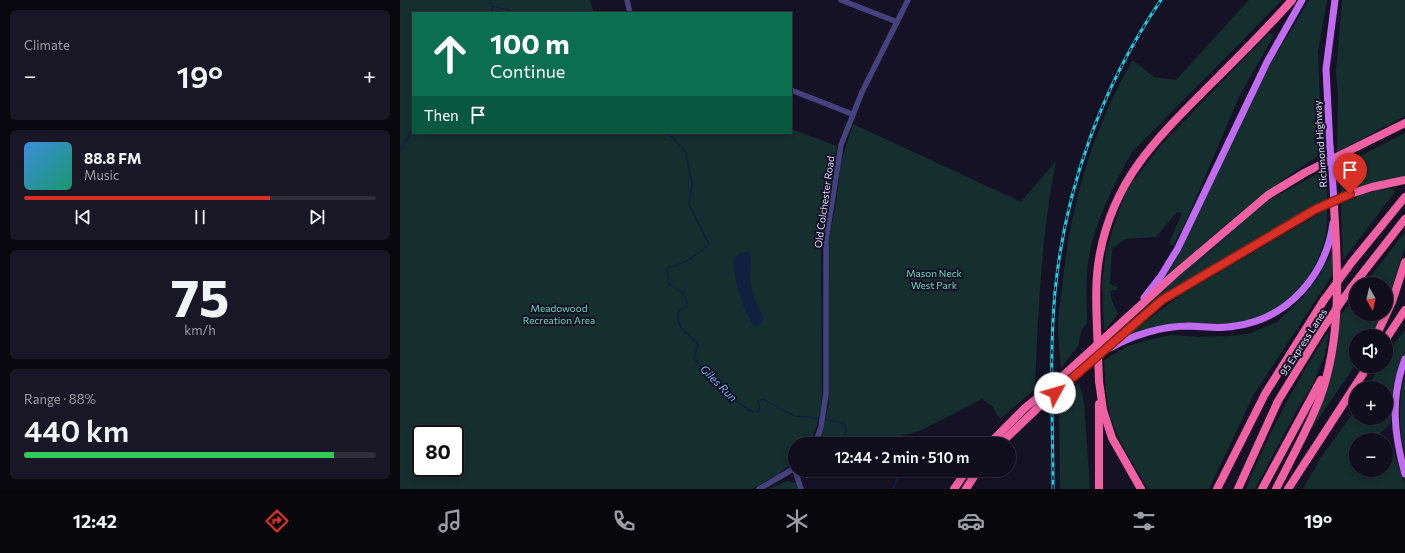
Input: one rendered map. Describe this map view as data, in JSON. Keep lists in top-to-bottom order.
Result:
{
  "streets": {
    "highway": ["Richmond Highway", "95 Express Lanes"],
    "street": ["Old Colchester Road"]
  },
  "water": ["Giles Run"],
  "parks": ["Mason Neck West Park", "Meadowood Recreation Area"],
  "north": "bottom",
  "page": {
    "tile": [
      "Climate",
      ["75", "km/h"],
      ["Range · 88%", "440 km"]
    ],
    "turn": ["100 m", "Continue"],
    "heat": ["−", "19°", "+"],
    "then": "Then",
    "song": ["88.8 FM", "Music"],
    "map_buttons": ["+", "−"],
    "limit": "80",
    "trip": "12:44 · 2 min · 510 m",
    "tabs": ["12:42", "19°"]
  }
}
